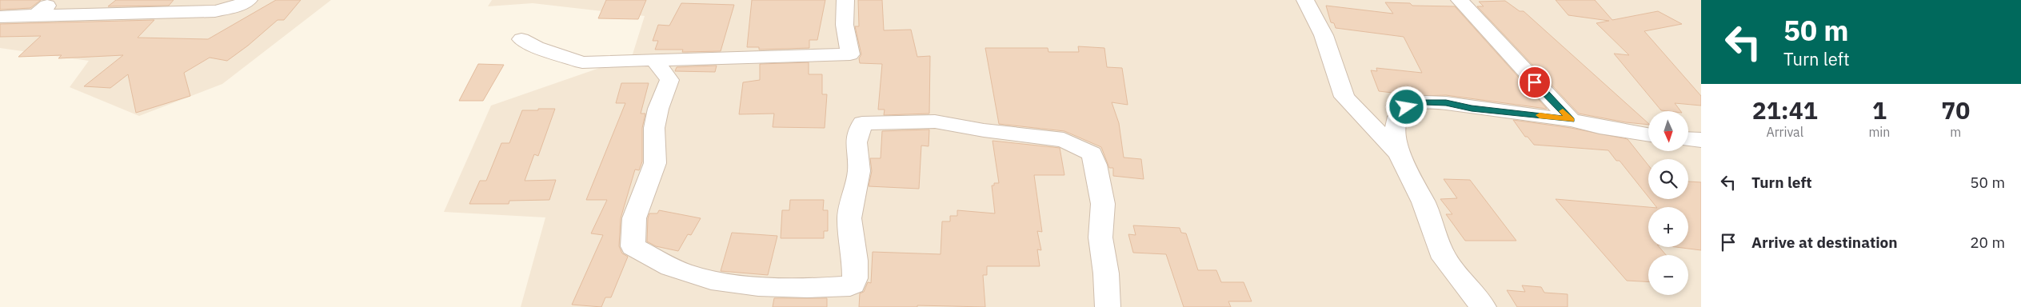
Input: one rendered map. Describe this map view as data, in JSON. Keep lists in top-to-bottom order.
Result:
{
  "north": "bottom",
  "page": {
    "turn": ["50 m", "Turn left"],
    "eta": [
      "21:41",
      "Arrival",
      "1",
      "min",
      "70",
      "m"
    ],
    "map_buttons": ["+", "−"],
    "list": [
      {
        "name": "Turn left",
        "value": "50 m"
      },
      {
        "name": "Arrive at destination",
        "value": "20 m"
      }
    ]
  }
}
